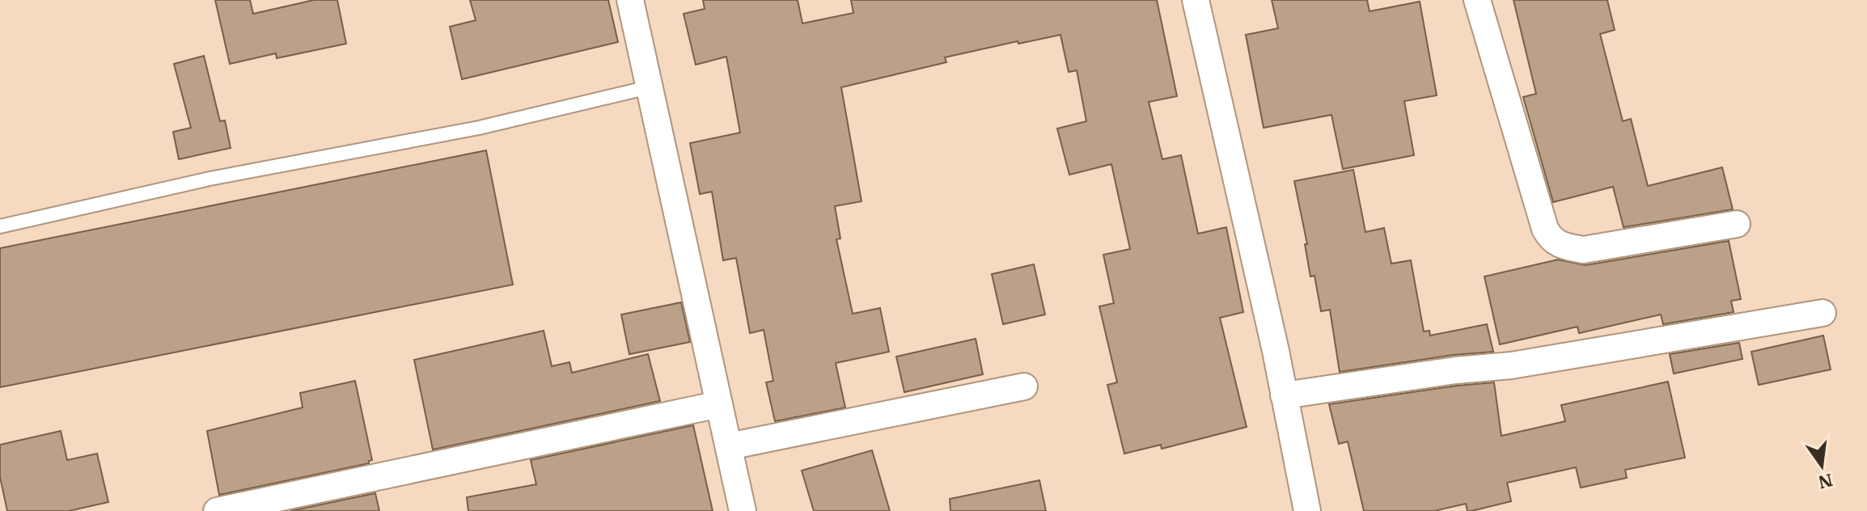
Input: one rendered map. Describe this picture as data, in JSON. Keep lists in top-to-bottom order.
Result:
{
  "north": "bottom"
}
